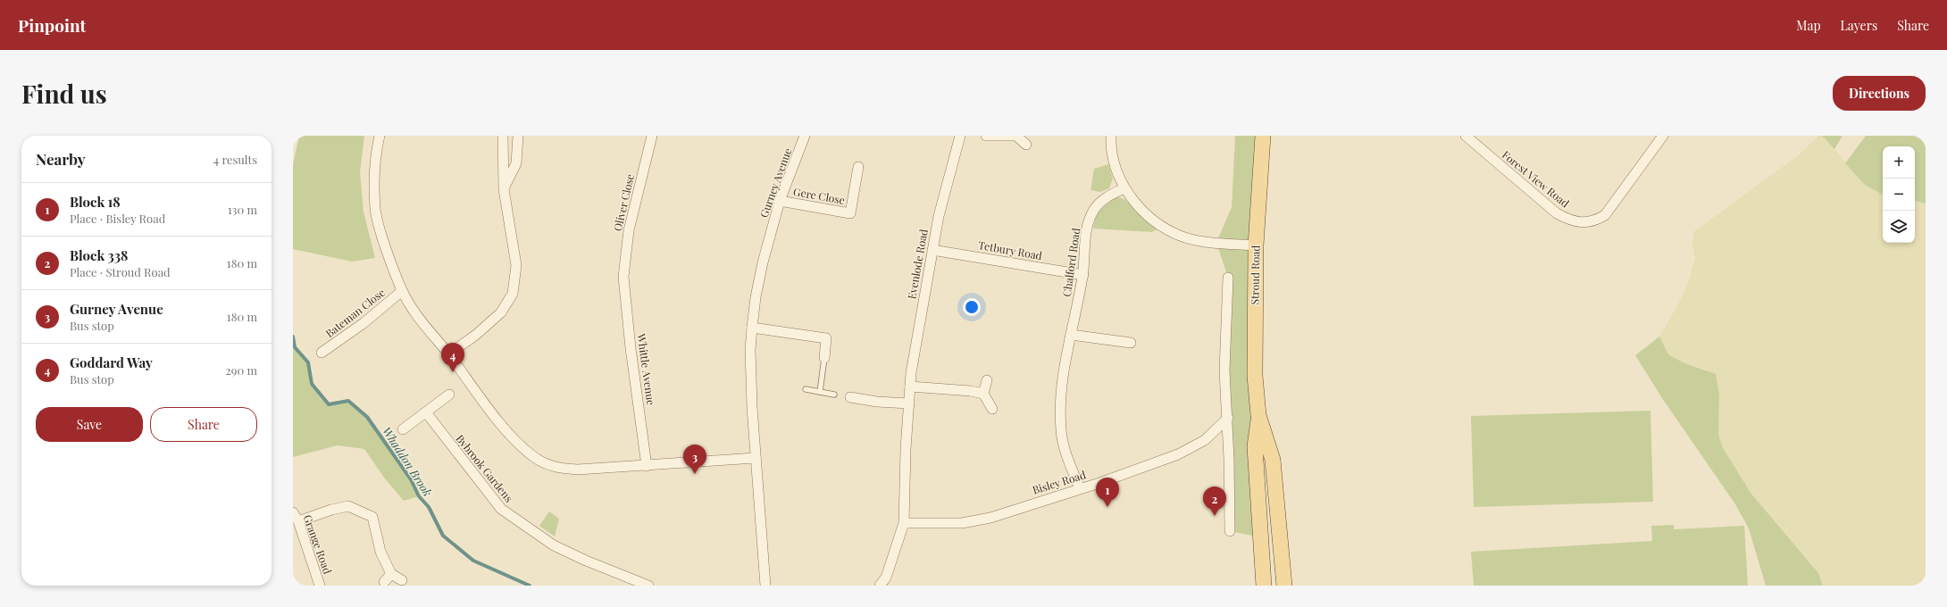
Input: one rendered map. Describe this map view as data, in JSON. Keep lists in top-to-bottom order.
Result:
{
  "streets": {
    "main road": ["Stroud Road"],
    "street": [
      "Forest View Road",
      "Gurney Avenue",
      "Gere Close",
      "Oliver Close",
      "Tetbury Road",
      "Chalford Road",
      "Evenlode Road",
      "Bateman Close",
      "Whittle Avenue",
      "Bybrook Gardens",
      "Bisley Road",
      "Grange Road"
    ]
  },
  "crossings": [
    ["Gurney Avenue", "Gere Close"],
    ["Oliver Close", "Whittle Avenue"],
    ["Tetbury Road", "Chalford Road"],
    ["Tetbury Road", "Evenlode Road"],
    ["Chalford Road", "Bisley Road"],
    ["Evenlode Road", "Bisley Road"]
  ],
  "water": ["Whaddon Brook"],
  "page": {
    "header": "Pinpoint",
    "nav": ["Map", "Layers", "Share"],
    "buttons": [
      "Directions",
      ["Save", "Share"]
    ],
    "title": "Find us",
    "heading": ["Nearby", "4 results"],
    "map_buttons": ["+", "−"],
    "list": [
      {
        "mark": "1",
        "name": "Block 18",
        "note": "Place · Bisley Road",
        "value": "130 m"
      },
      {
        "mark": "2",
        "name": "Block 338",
        "note": "Place · Stroud Road",
        "value": "180 m"
      },
      {
        "mark": "3",
        "name": "Gurney Avenue",
        "note": "Bus stop",
        "value": "180 m"
      },
      {
        "mark": "4",
        "name": "Goddard Way",
        "note": "Bus stop",
        "value": "290 m"
      }
    ],
    "pins": [
      "4",
      "3",
      "1",
      "2"
    ]
  }
}
